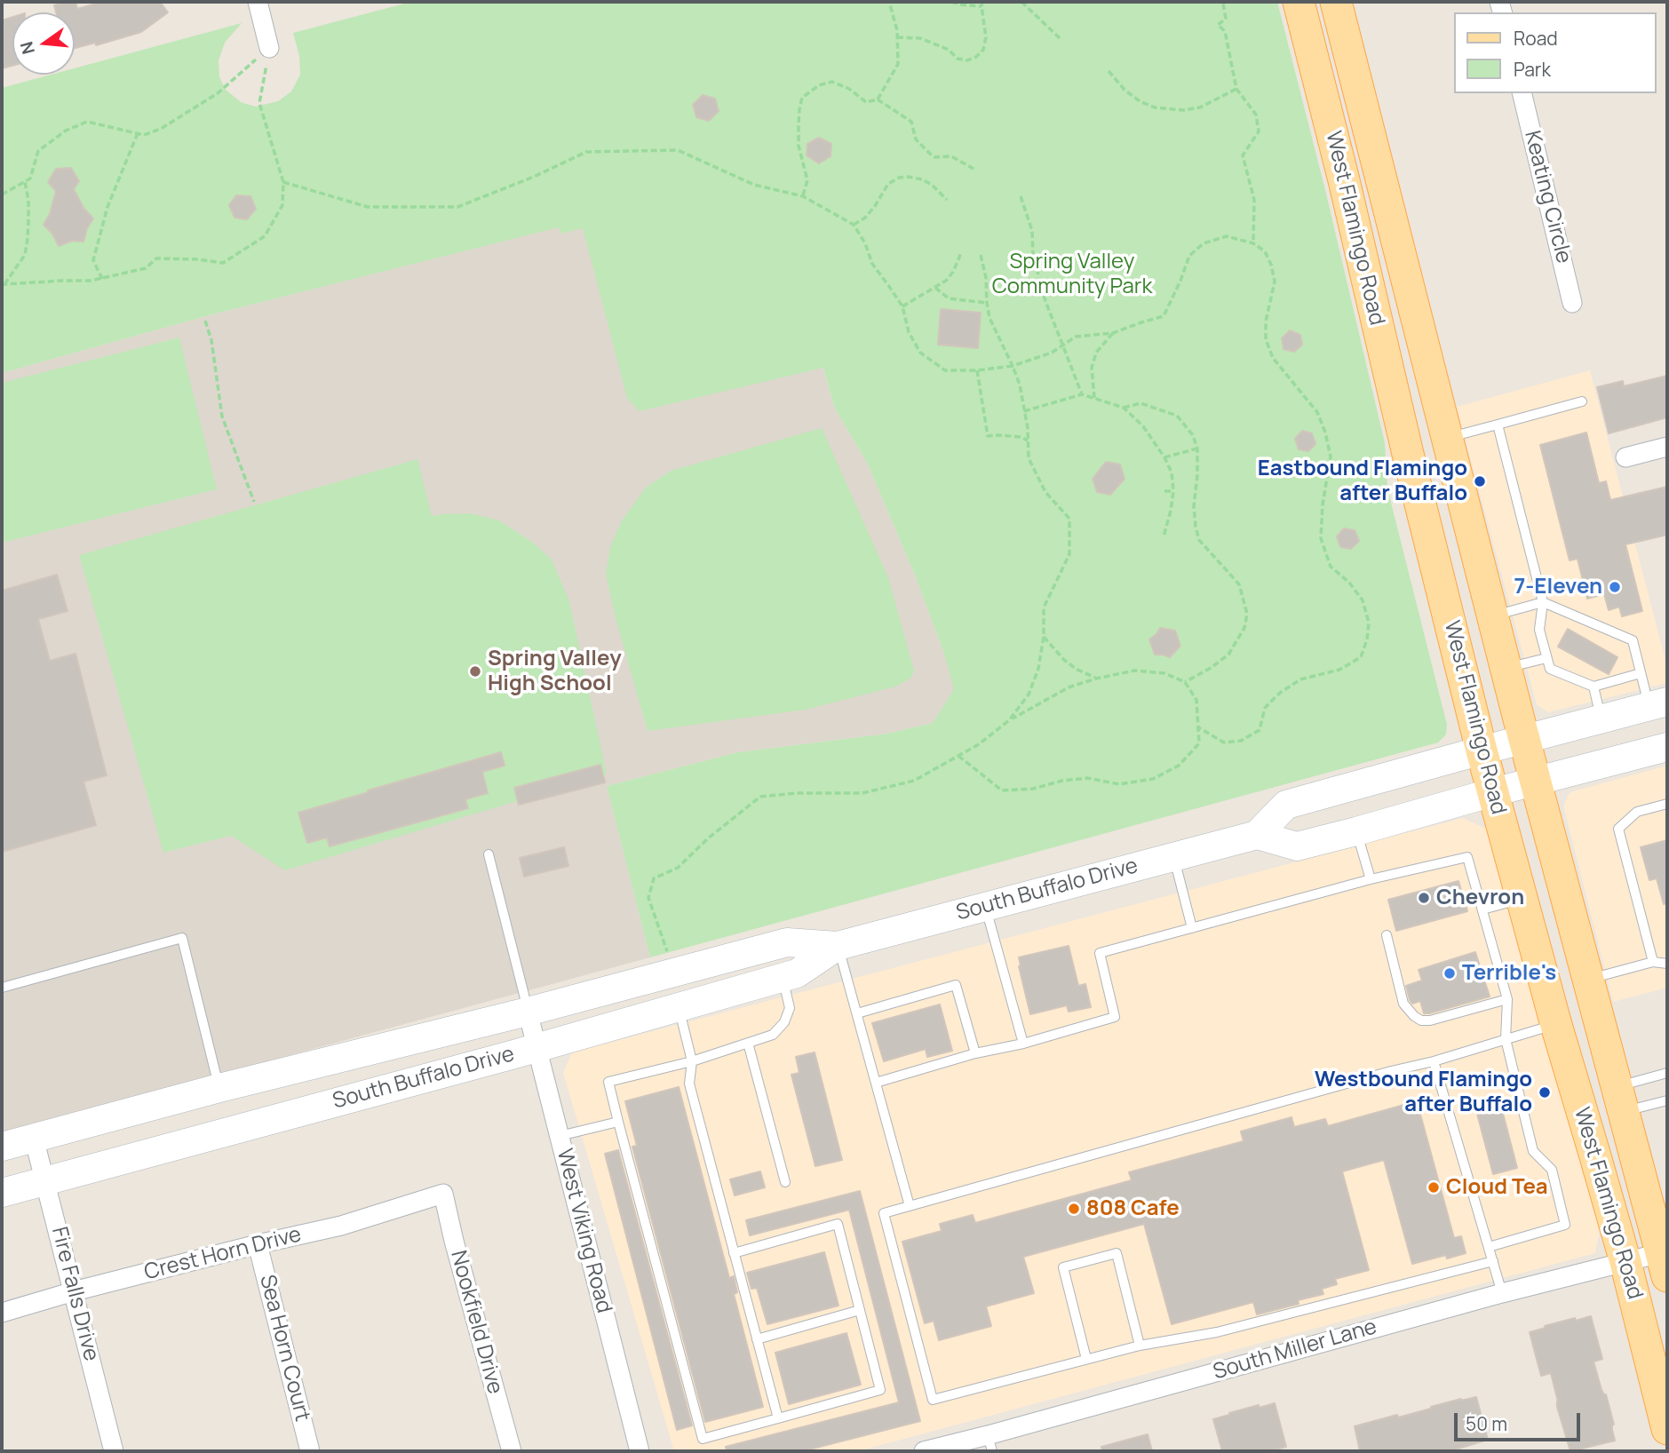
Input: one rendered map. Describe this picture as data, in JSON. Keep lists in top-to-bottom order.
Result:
{
  "streets": {
    "main road": ["West Flamingo Road", "South Buffalo Drive"],
    "street": [
      "Keating Circle",
      "West Viking Road",
      "Crest Horn Drive",
      "Fire Falls Drive",
      "Nookfield Drive",
      "Sea Horn Court",
      "South Miller Lane"
    ]
  },
  "crossings": [
    ["West Flamingo Road", "South Miller Lane"],
    ["South Buffalo Drive", "West Viking Road"],
    ["South Buffalo Drive", "Fire Falls Drive"],
    ["Crest Horn Drive", "Fire Falls Drive"],
    ["Crest Horn Drive", "Nookfield Drive"],
    ["Crest Horn Drive", "Sea Horn Court"]
  ],
  "parks": ["Spring Valley Community Park"],
  "places": [
    "Eastbound Flamingo after Buffalo",
    "7-Eleven",
    "Spring Valley High School",
    "Chevron",
    "Terrible's",
    "Westbound Flamingo after Buffalo",
    "Cloud Tea",
    "808 Cafe"
  ],
  "legend": ["Road", "Park"],
  "scale_bar": "50 m",
  "north": "left"
}
